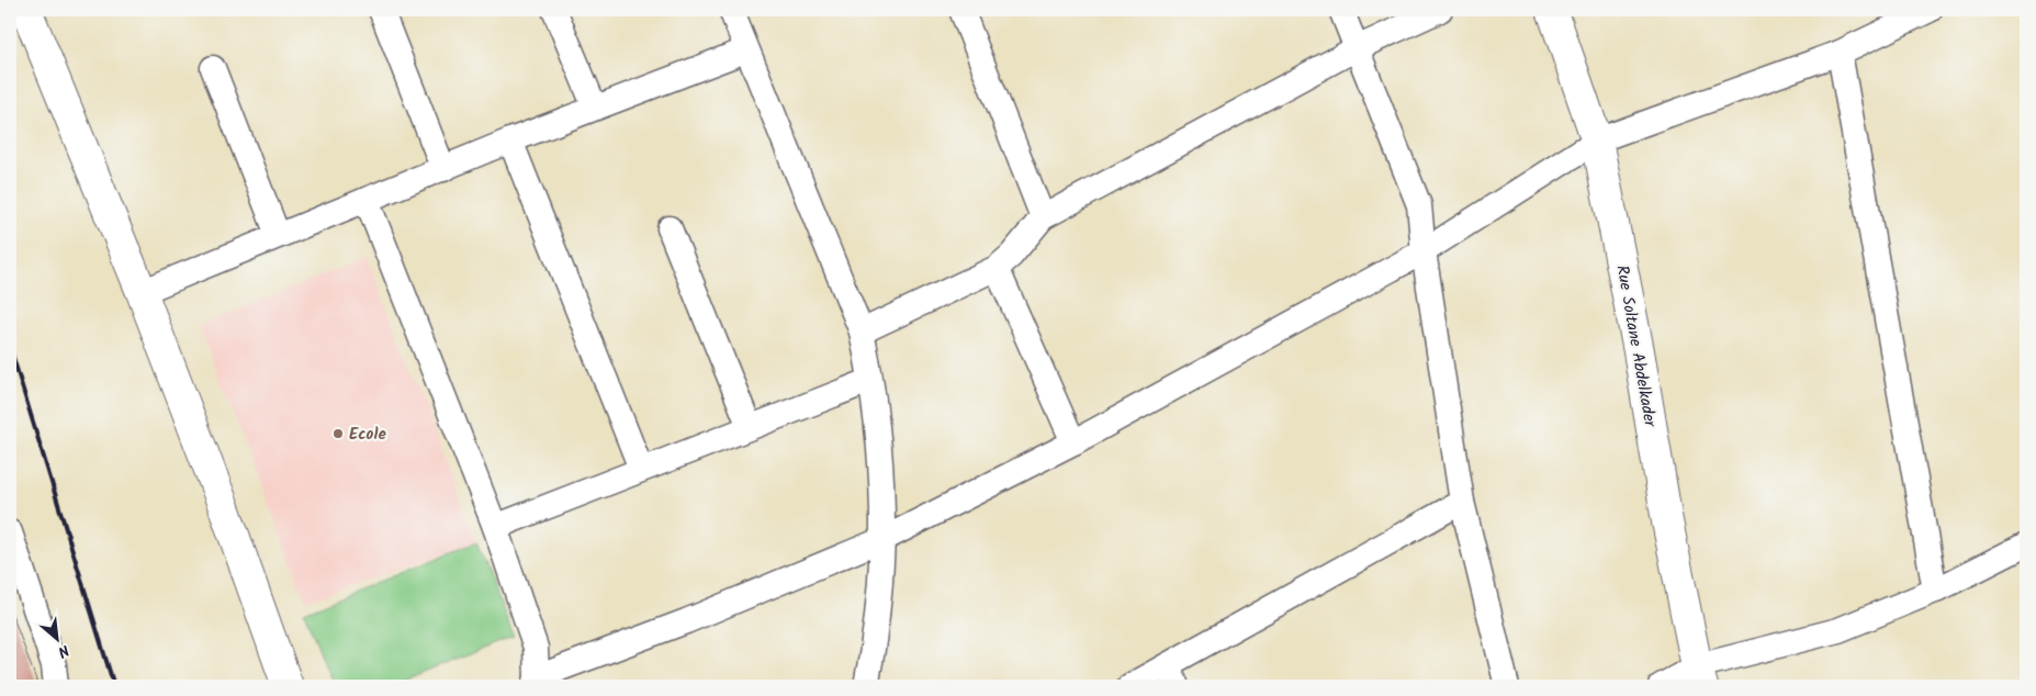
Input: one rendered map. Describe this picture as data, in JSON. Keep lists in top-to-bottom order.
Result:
{
  "streets": {
    "main road": ["Rue Soltane Abdelkader"]
  },
  "places": ["Ecole"],
  "north": "bottom right"
}
